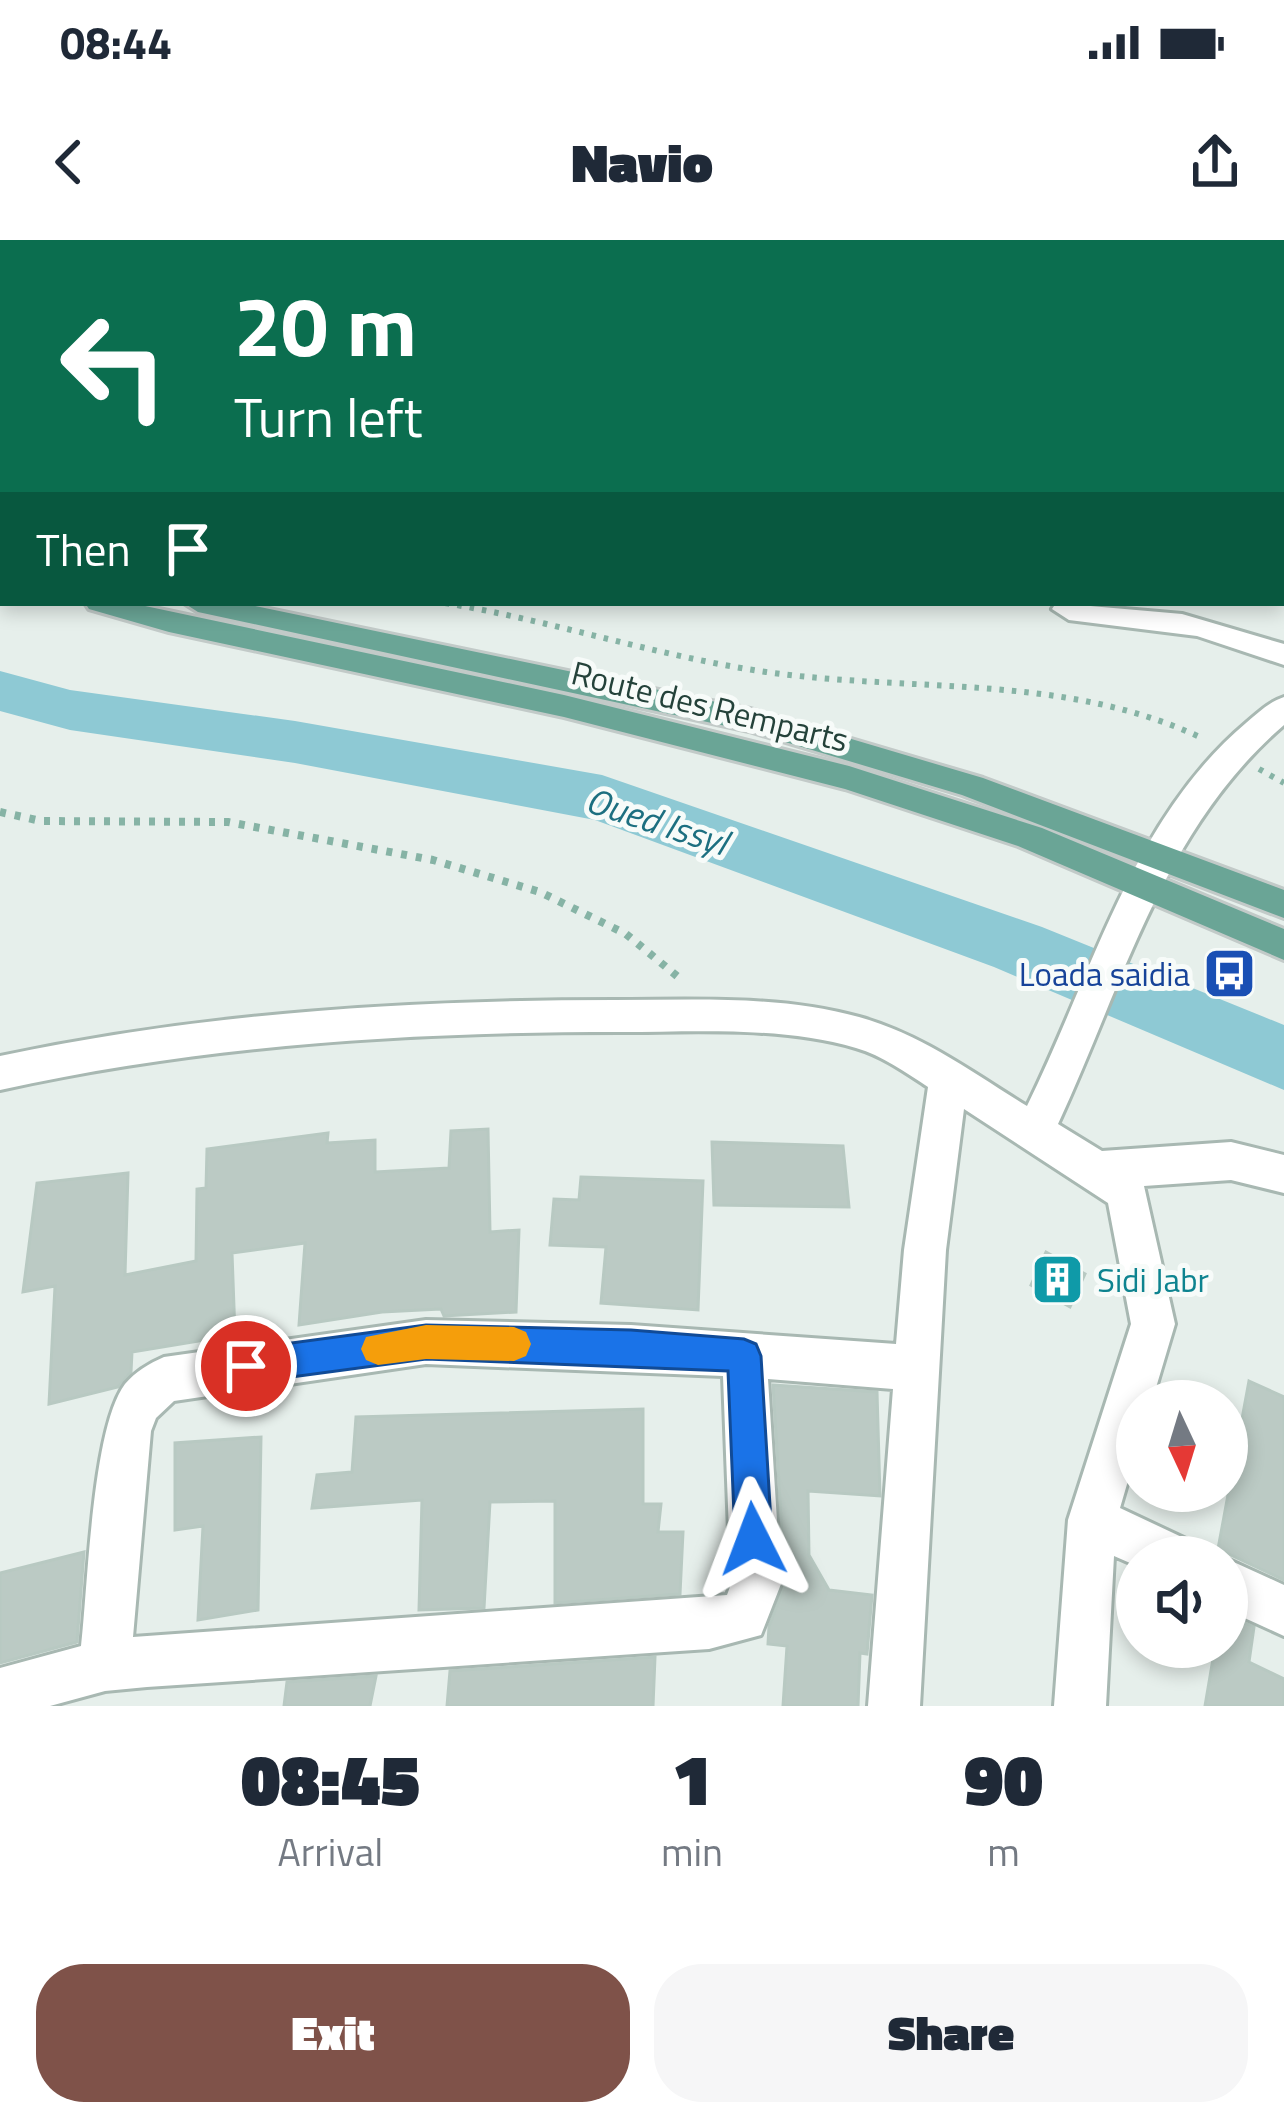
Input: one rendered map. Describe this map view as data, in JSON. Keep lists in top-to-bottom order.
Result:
{
  "streets": {
    "main road": ["Route des Remparts"]
  },
  "water": ["Oued Issyl"],
  "places": {
    "bus stop": ["Loada saidia"],
    "building": ["Sidi Jabr"]
  },
  "north": "bottom",
  "page": {
    "status": "08:44",
    "header": "Navio",
    "turn": ["20 m", "Turn left"],
    "then": "Then",
    "eta": [
      "08:45",
      "Arrival",
      "1",
      "min",
      "90",
      "m"
    ],
    "buttons": ["Exit", "Share"]
  }
}
